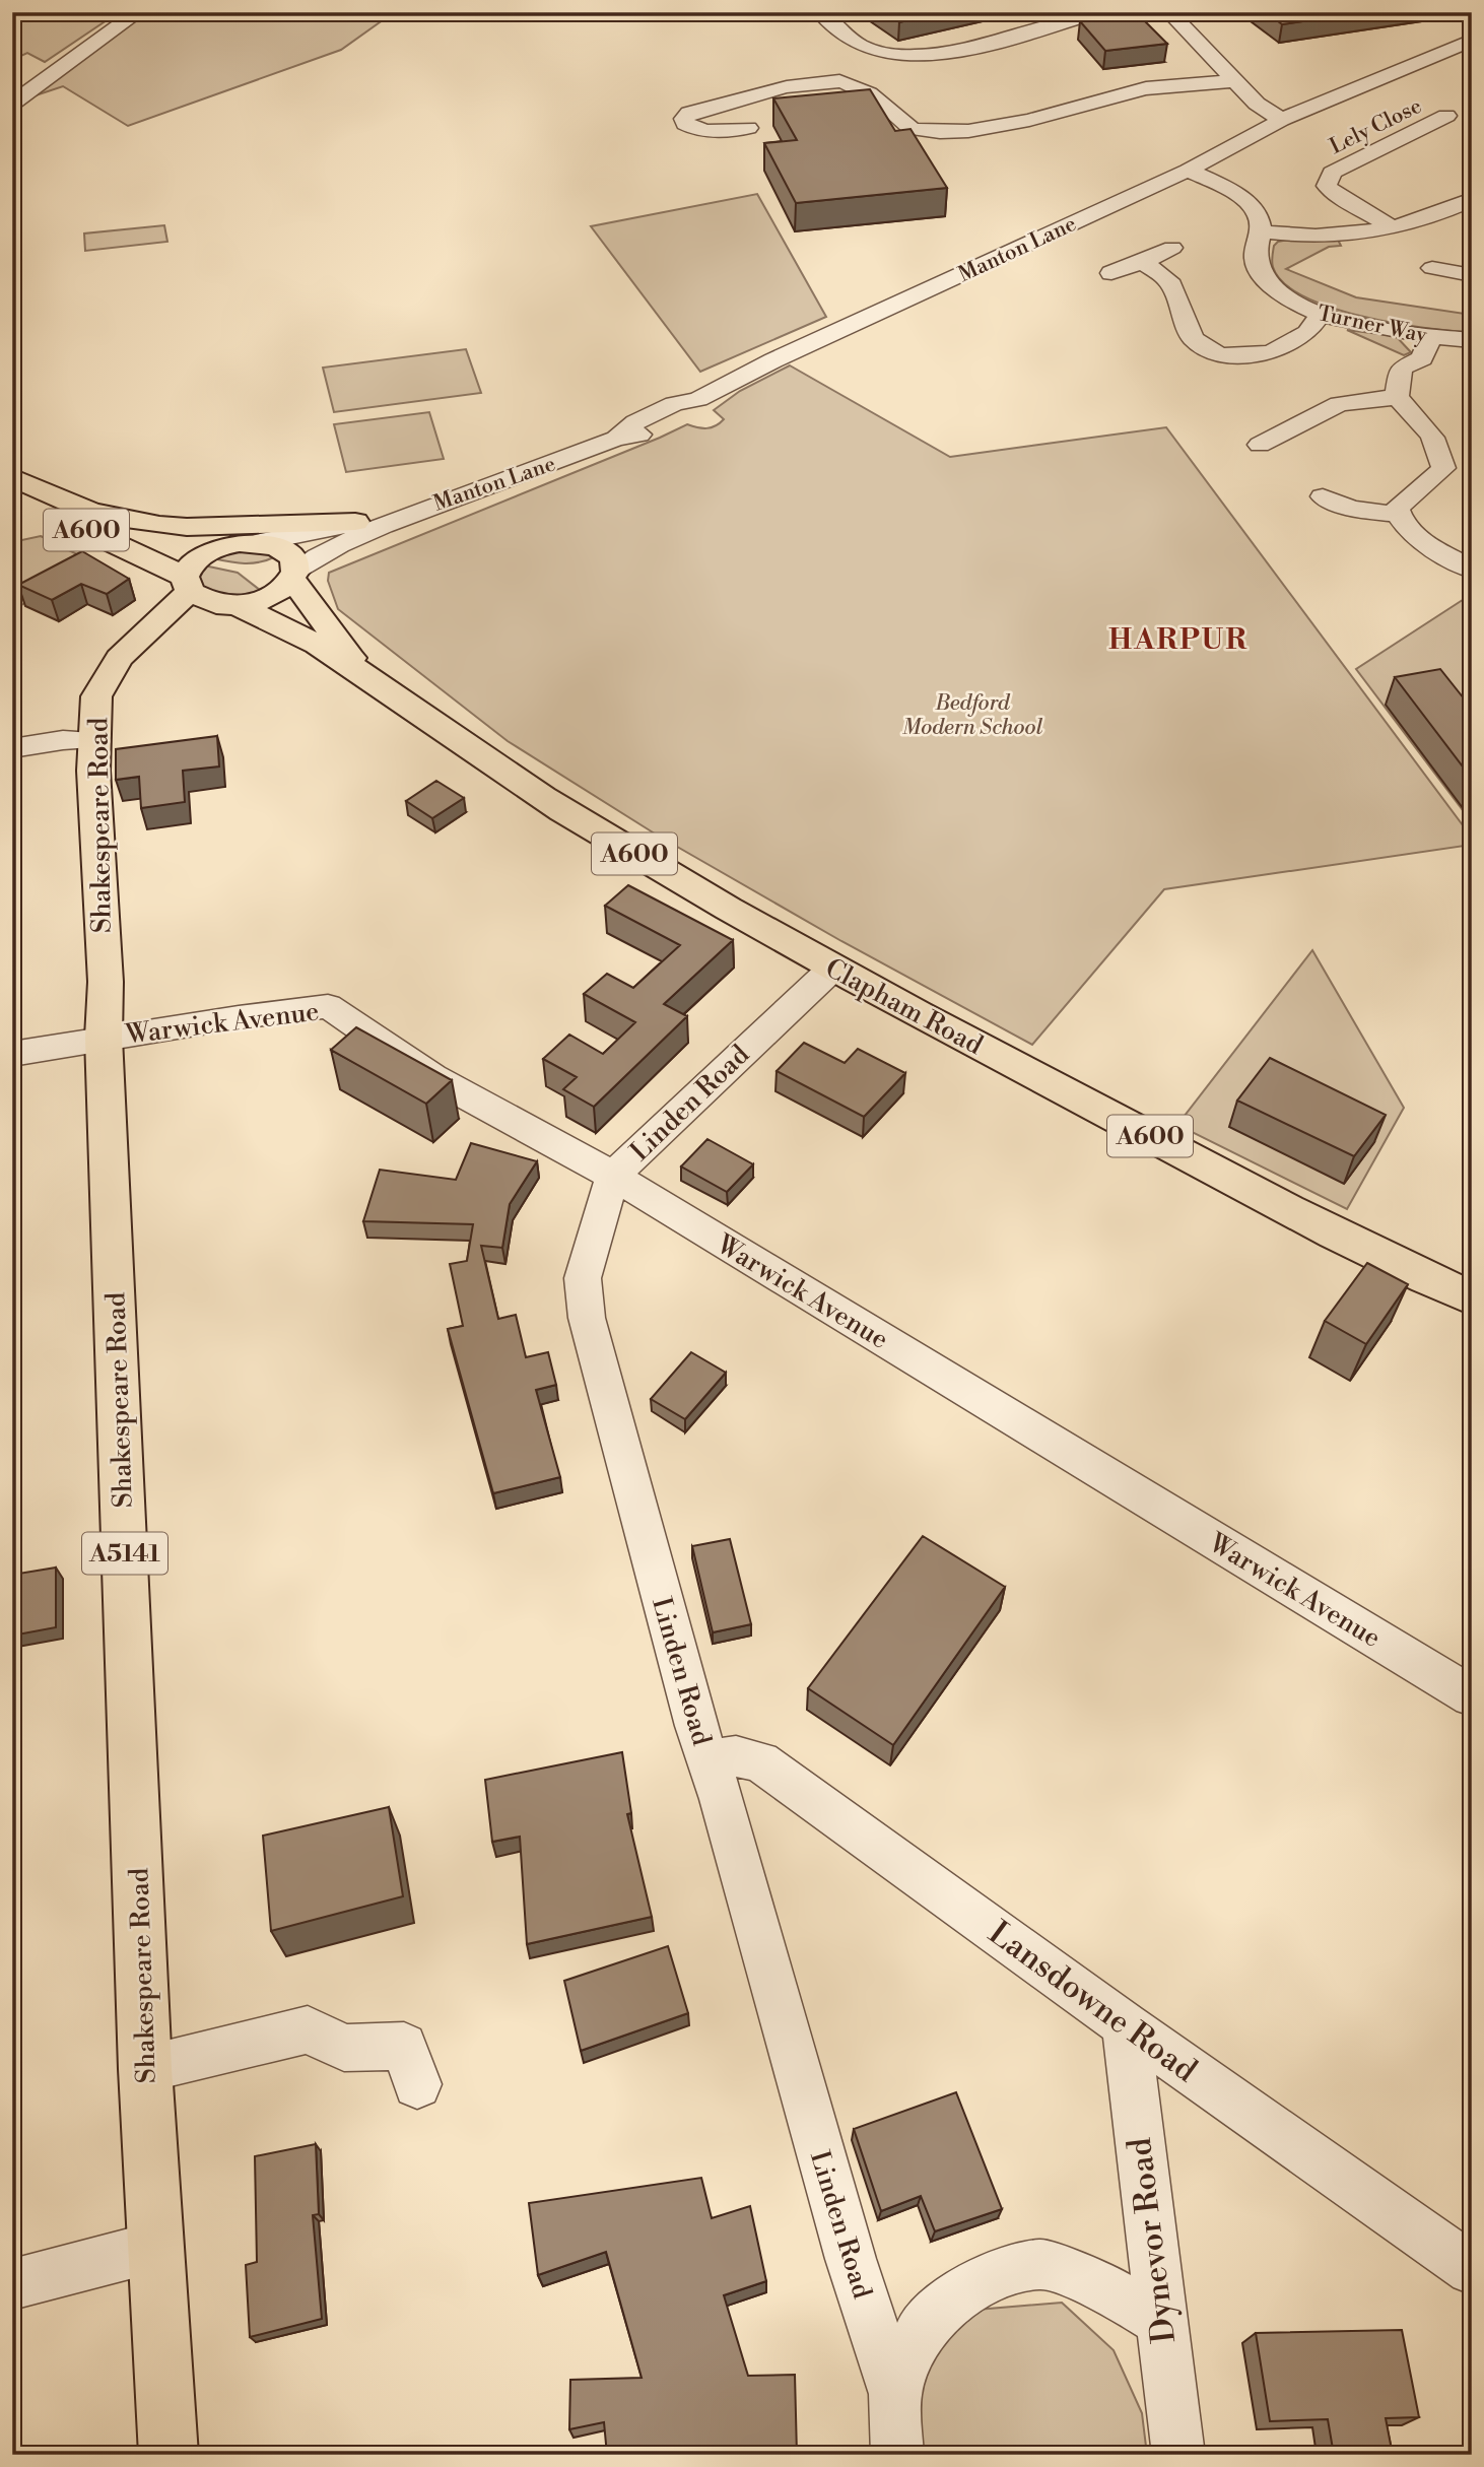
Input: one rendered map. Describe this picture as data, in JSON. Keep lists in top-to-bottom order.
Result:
{
  "streets": {
    "main road": [
      "A600",
      "Shakespeare Road",
      "Clapham Road",
      "A5141"
    ],
    "street": [
      "Lely Close",
      "Manton Lane",
      "Turner Way",
      "Warwick Avenue",
      "Linden Road",
      "Lansdowne Road",
      "Dynevor Road"
    ]
  },
  "crossings": [
    ["Manton Lane", "A600"],
    ["Manton Lane", "Shakespeare Road"],
    ["Manton Lane", "Clapham Road"],
    ["A600", "Shakespeare Road"],
    ["A600", "Clapham Road"],
    ["Shakespeare Road", "Clapham Road"],
    ["Shakespeare Road", "Warwick Avenue"],
    ["Clapham Road", "Linden Road"],
    ["Warwick Avenue", "Linden Road"],
    ["Linden Road", "Lansdowne Road"],
    ["Lansdowne Road", "Dynevor Road"]
  ],
  "districts": ["HARPUR"],
  "parks": ["Bedford Modern School"]
}
